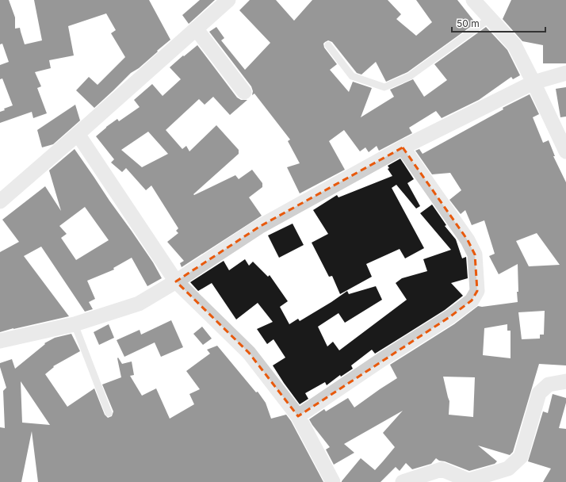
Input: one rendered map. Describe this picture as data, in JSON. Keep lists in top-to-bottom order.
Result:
{
  "scale_bar": "50 m"
}
